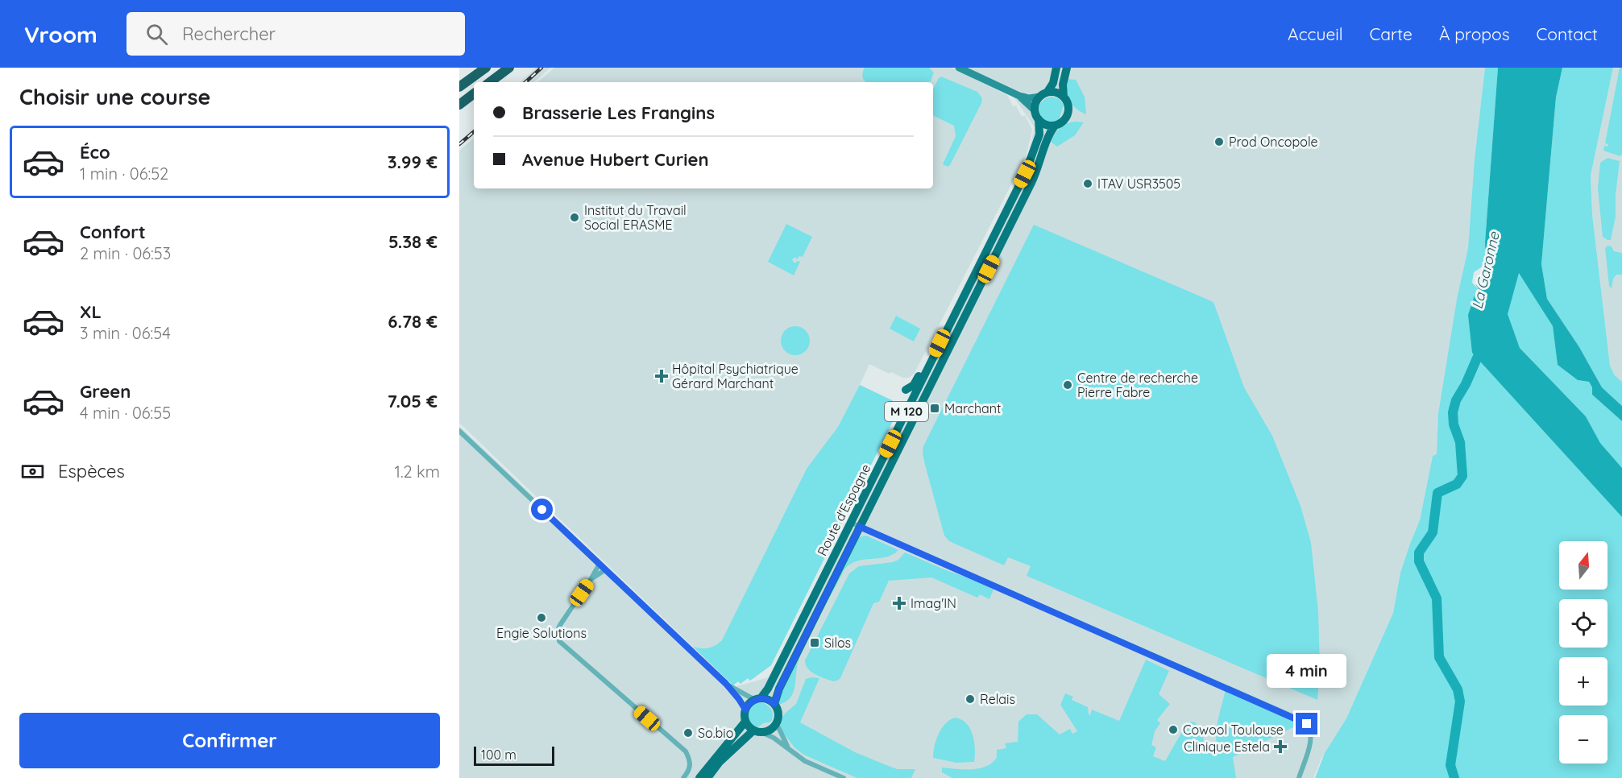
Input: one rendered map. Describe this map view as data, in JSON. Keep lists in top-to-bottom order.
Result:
{
  "streets": {
    "main road": ["M 120", "Route d'Espagne"]
  },
  "water": ["La Garonne"],
  "places": {
    "other": [
      "Prod Oncopole",
      "ITAV USR3505",
      "Institut du Travail Social ERASME",
      "Centre de recherche Pierre Fabre",
      "Engie Solutions",
      "Relais",
      "Cowool Toulouse",
      "So.bio"
    ],
    "health": ["Hôpital Psychiatrique Gérard Marchant", "Imag'IN", "Clinique Estela"],
    "transit": ["Marchant", "Silos"]
  },
  "scale_bar": "100 m",
  "north": "top",
  "page": {
    "header": "Vroom",
    "search": "Rechercher",
    "nav": [
      "Accueil",
      "Carte",
      "À propos",
      "Contact"
    ],
    "heading": "Choisir une course",
    "banner": ["Brasserie Les Frangins", "Avenue Hubert Curien"],
    "list": [
      {
        "name": "Éco",
        "note": "1 min · 06:52",
        "value": "3.99 €"
      },
      {
        "name": "Confort",
        "note": "2 min · 06:53",
        "value": "5.38 €"
      },
      {
        "name": "XL",
        "note": "3 min · 06:54",
        "value": "6.78 €"
      },
      {
        "name": "Green",
        "note": "4 min · 06:55",
        "value": "7.05 €"
      }
    ],
    "pay": ["Espèces", "1.2 km"],
    "map_buttons": ["+", "−"],
    "bubble": "4 min",
    "buttons": "Confirmer",
    "scale": "100 m"
  }
}
